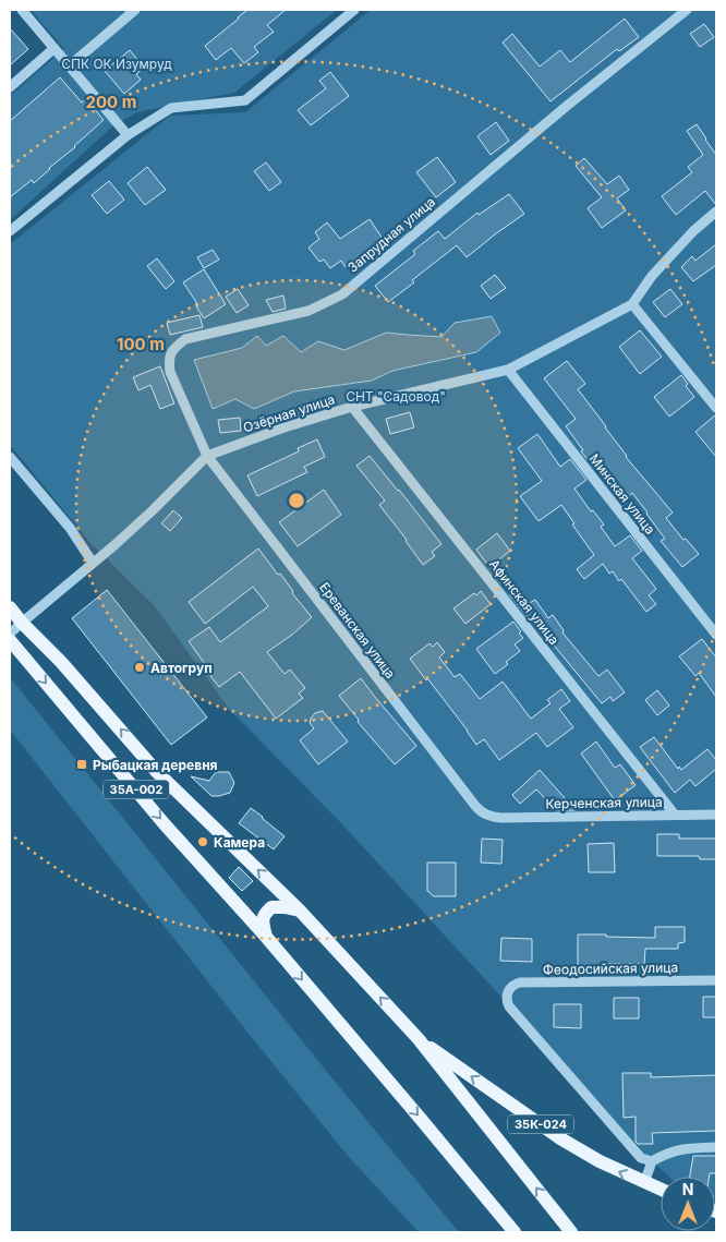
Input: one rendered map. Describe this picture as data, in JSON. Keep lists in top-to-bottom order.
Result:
{
  "streets": {
    "main road": ["35А-002", "35К-024"],
    "street": [
      "Запрудная улица",
      "Озёрная улица",
      "Минская улица",
      "Афинская улица",
      "Ереванская улица",
      "Керченская улица",
      "Феодосийская улица"
    ]
  },
  "crossings": [
    ["Запрудная улица", "Озёрная улица"],
    ["Запрудная улица", "Ереванская улица"],
    ["Озёрная улица", "Минская улица"],
    ["Озёрная улица", "Афинская улица"],
    ["Озёрная улица", "Ереванская улица"],
    ["Озёрная улица", "35А-002"],
    ["Афинская улица", "Керченская улица"],
    ["Ереванская улица", "Керченская улица"],
    ["35А-002", "35К-024"]
  ],
  "parks": ["СПК ОК Изумруд", "СНТ \"Садовод\""],
  "places": {
    "other": ["Автогруп", "Камера"],
    "transit": ["Рыбацкая деревня"]
  },
  "north": "top",
  "rings": ["200 m", "100 m"]
}
